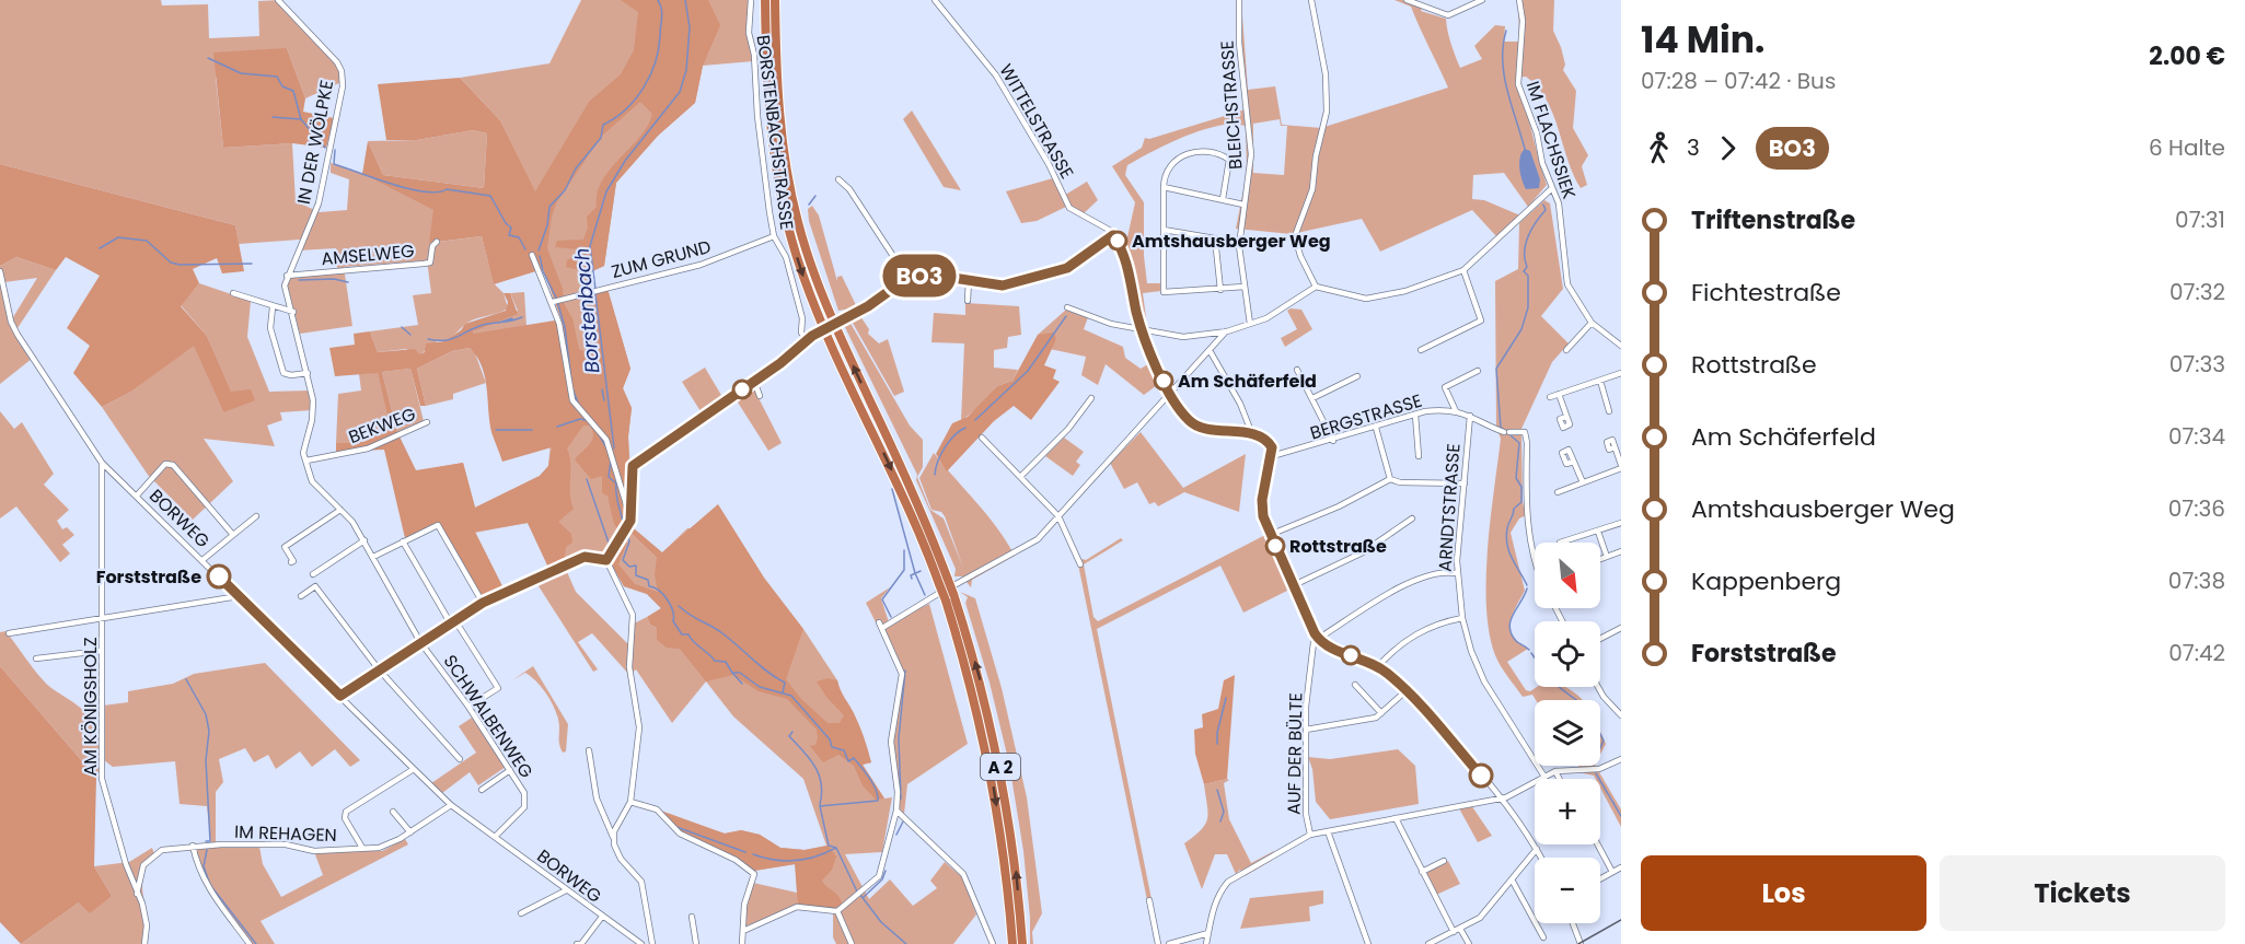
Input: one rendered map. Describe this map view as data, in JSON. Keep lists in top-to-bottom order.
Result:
{
  "streets": {
    "highway": ["A 2"],
    "street": [
      "BLEICHSTRASSE",
      "WITTELSTRASSE",
      "BORSTENBACHSTRASSE",
      "IM FLACHSSIEK",
      "IN DER WÖLPKE",
      "AMSELWEG",
      "ZUM GRUND",
      "BERGSTRASSE",
      "BEKWEG",
      "ARNDTSTRASSE",
      "BORWEG",
      "AM KÖNIGSHOLZ",
      "SCHWALBENWEG",
      "AUF DER BÜLTE",
      "IM REHAGEN"
    ]
  },
  "crossings": [
    ["BORSTENBACHSTRASSE", "ZUM GRUND"],
    ["IN DER WÖLPKE", "AMSELWEG"],
    ["BERGSTRASSE", "ARNDTSTRASSE"],
    ["BORWEG", "AM KÖNIGSHOLZ"],
    ["BORWEG", "SCHWALBENWEG"],
    ["BORWEG", "IM REHAGEN"],
    ["AM KÖNIGSHOLZ", "IM REHAGEN"]
  ],
  "water": ["Borstenbach"],
  "places": [
    "Amtshausberger Weg",
    "Am Schäferfeld",
    "Rottstraße",
    "Forststraße"
  ],
  "lines": ["bus line BO3"],
  "north": "bottom right",
  "page": {
    "on_map": "BO3",
    "heading": ["14 Min.", "07:28 – 07:42 · Bus", "2.00 €"],
    "legs": ["3", "BO3", "6 Halte"],
    "list": [
      {
        "name": "Triftenstraße",
        "value": "07:31"
      },
      {
        "name": "Fichtestraße",
        "value": "07:32"
      },
      {
        "name": "Rottstraße",
        "value": "07:33"
      },
      {
        "name": "Am Schäferfeld",
        "value": "07:34"
      },
      {
        "name": "Amtshausberger Weg",
        "value": "07:36"
      },
      {
        "name": "Kappenberg",
        "value": "07:38"
      },
      {
        "name": "Forststraße",
        "value": "07:42"
      }
    ],
    "map_buttons": ["+", "−"],
    "buttons": ["Los", "Tickets"]
  }
}
